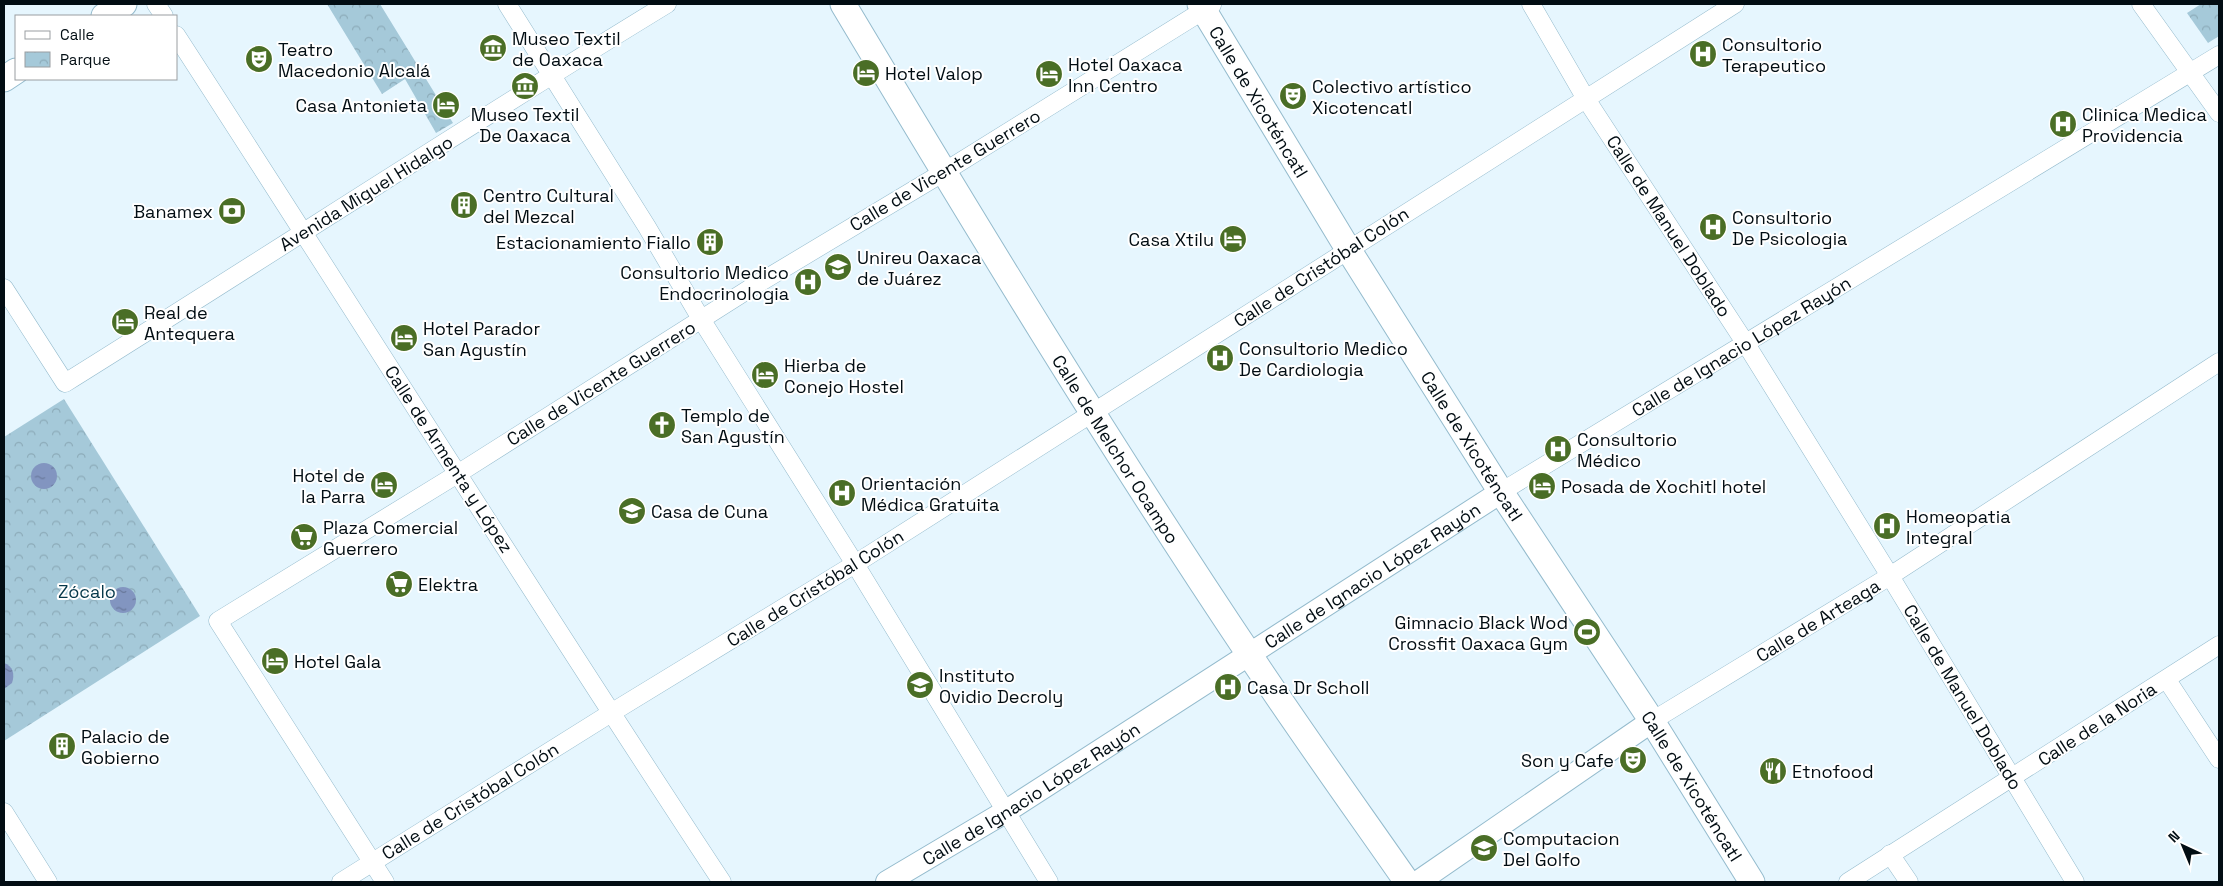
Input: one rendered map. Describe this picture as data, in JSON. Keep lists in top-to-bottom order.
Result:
{
  "streets": {
    "main road": ["Calle de Xicoténcatl", "Calle de Melchor Ocampo"],
    "street": [
      "Calle de Vicente Guerrero",
      "Avenida Miguel Hidalgo",
      "Calle de Manuel Doblado",
      "Calle de Cristóbal Colón",
      "Calle de Ignacio López Rayón",
      "Calle de Armenta y López",
      "Calle de Arteaga",
      "Calle de la Noria"
    ]
  },
  "crossings": [
    ["Calle de Xicoténcatl", "Calle de Vicente Guerrero"],
    ["Calle de Xicoténcatl", "Calle de Cristóbal Colón"],
    ["Calle de Xicoténcatl", "Calle de Ignacio López Rayón"],
    ["Calle de Xicoténcatl", "Calle de Arteaga"],
    ["Calle de Vicente Guerrero", "Calle de Cristóbal Colón"],
    ["Calle de Vicente Guerrero", "Calle de Melchor Ocampo"],
    ["Calle de Vicente Guerrero", "Calle de Armenta y López"],
    ["Avenida Miguel Hidalgo", "Calle de Armenta y López"],
    ["Calle de Manuel Doblado", "Calle de Cristóbal Colón"],
    ["Calle de Manuel Doblado", "Calle de Ignacio López Rayón"],
    ["Calle de Manuel Doblado", "Calle de Arteaga"],
    ["Calle de Manuel Doblado", "Calle de la Noria"],
    ["Calle de Cristóbal Colón", "Calle de Melchor Ocampo"],
    ["Calle de Cristóbal Colón", "Calle de Armenta y López"],
    ["Calle de Ignacio López Rayón", "Calle de Melchor Ocampo"]
  ],
  "parks": ["Zócalo"],
  "places": {
    "museum": ["Museo Textil de Oaxaca", "Museo Textil De Oaxaca"],
    "hospital": [
      "Consultorio Terapeutico",
      "Clinica Medica Providencia",
      "Consultorio De Psicologia",
      "Consultorio Medico Endocrinologia",
      "Consultorio Medico De Cardiologia",
      "Consultorio Médico",
      "Orientación Médica Gratuita",
      "Homeopatia Integral",
      "Casa Dr Scholl"
    ],
    "theatre": ["Teatro Macedonio Alcalá", "Colectivo artístico Xicotencatl", "Son y Cafe"],
    "hotel": [
      "Hotel Valop",
      "Hotel Oaxaca Inn Centro",
      "Casa Antonieta",
      "Casa Xtilu",
      "Real de Antequera",
      "Hotel Parador San Agustín",
      "Hierba de Conejo Hostel",
      "Hotel de la Parra",
      "Posada de Xochitl hotel",
      "Hotel Gala"
    ],
    "building": ["Centro Cultural del Mezcal", "Estacionamiento Fiallo", "Palacio de Gobierno"],
    "bank": ["Banamex"],
    "school or university": [
      "Unireu Oaxaca de Juárez",
      "Casa de Cuna",
      "Instituto Ovidio Decroly",
      "Computacion Del Golfo"
    ],
    "church": ["Templo de San Agustín"],
    "supermarket": ["Plaza Comercial Guerrero", "Elektra"],
    "sports": ["Gimnacio Black Wod Crossfit Oaxaca Gym"],
    "restaurant": ["Etnofood"]
  },
  "legend": ["Calle", "Parque"],
  "north": "top left"
}
